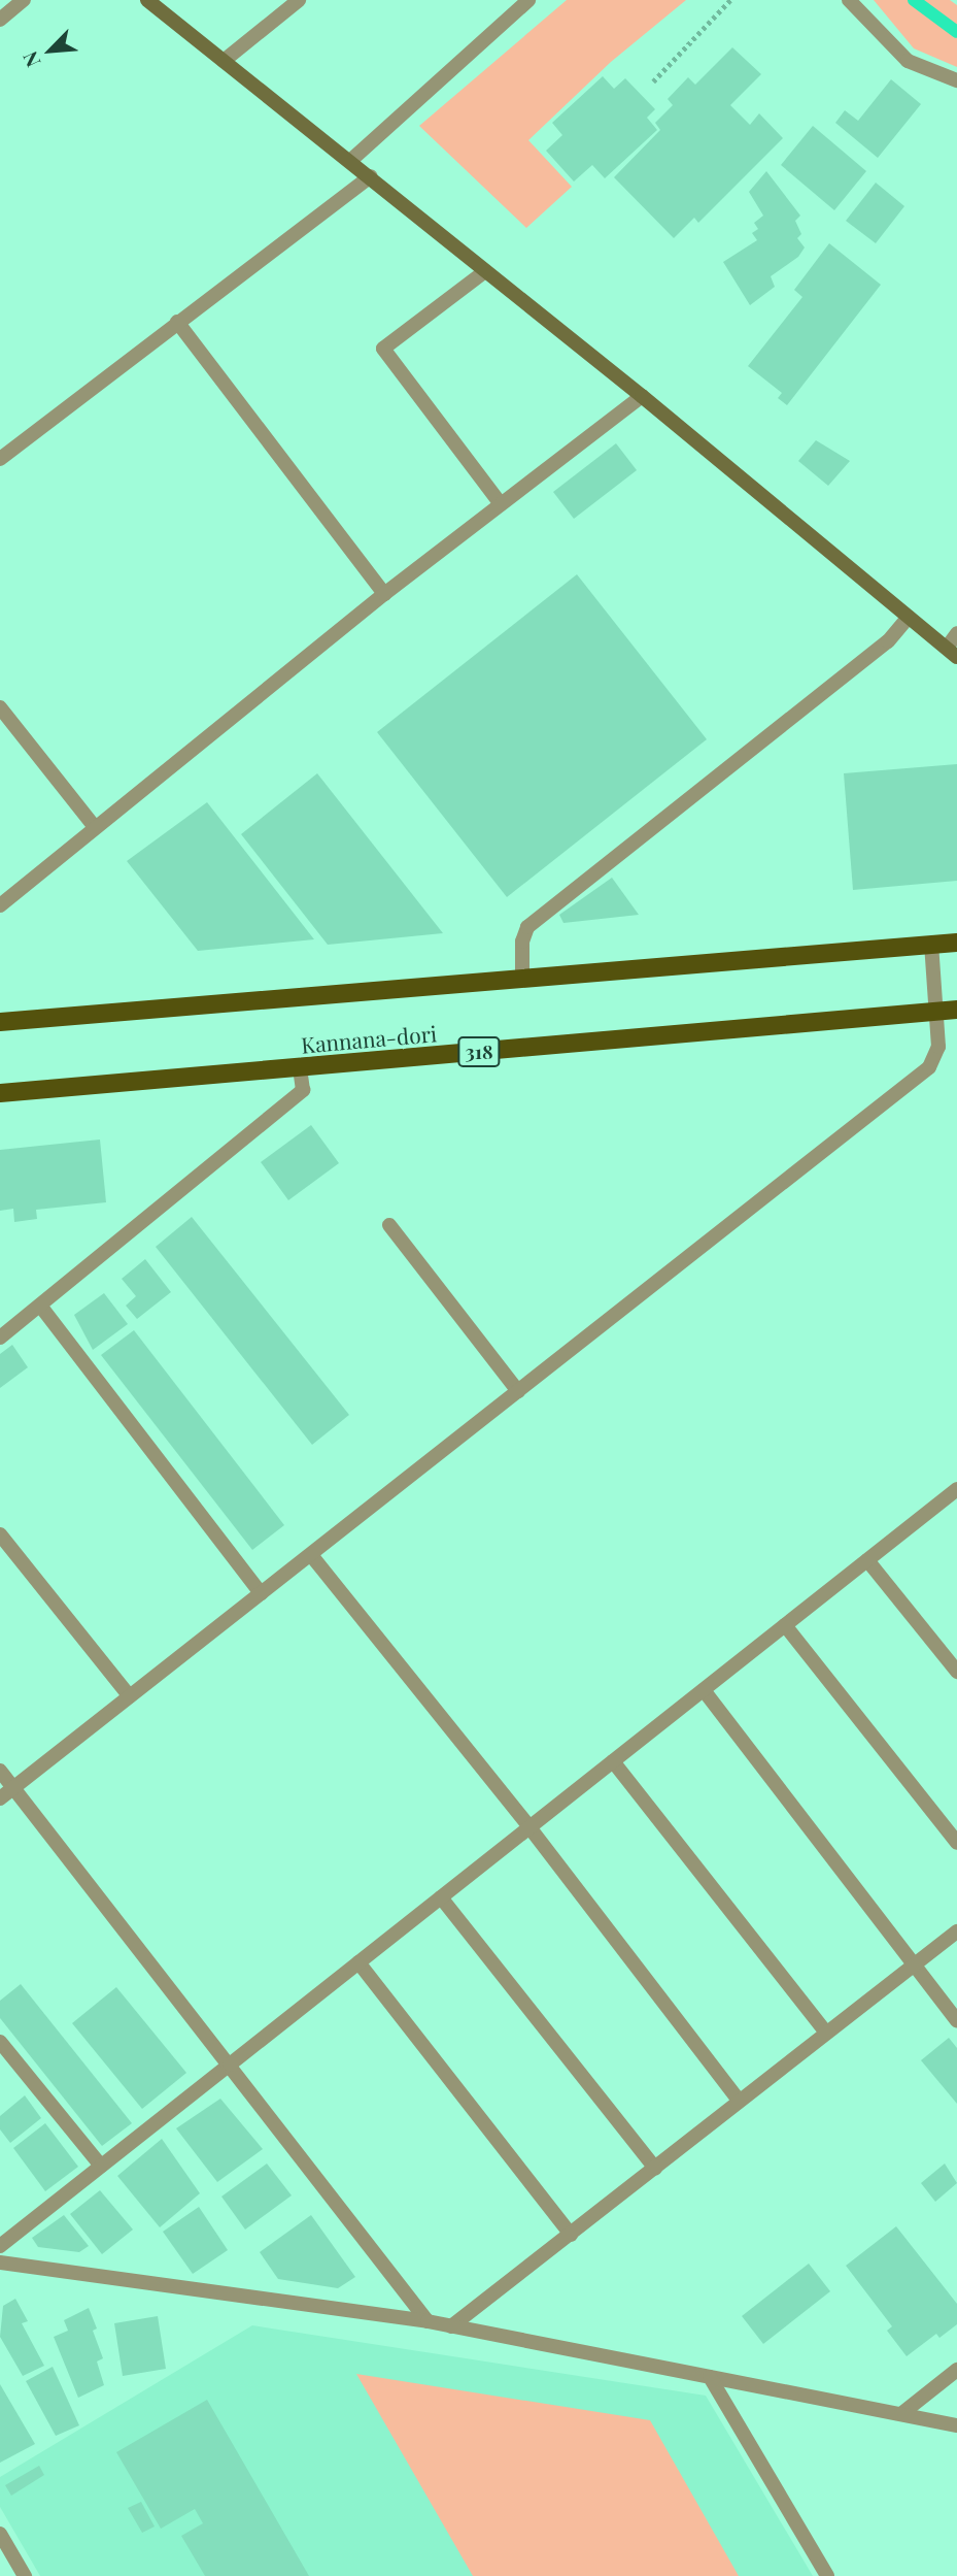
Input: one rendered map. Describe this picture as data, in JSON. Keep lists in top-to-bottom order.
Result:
{
  "streets": {
    "main road": ["Kannana-dori", "318"]
  },
  "north": "bottom left"
}
